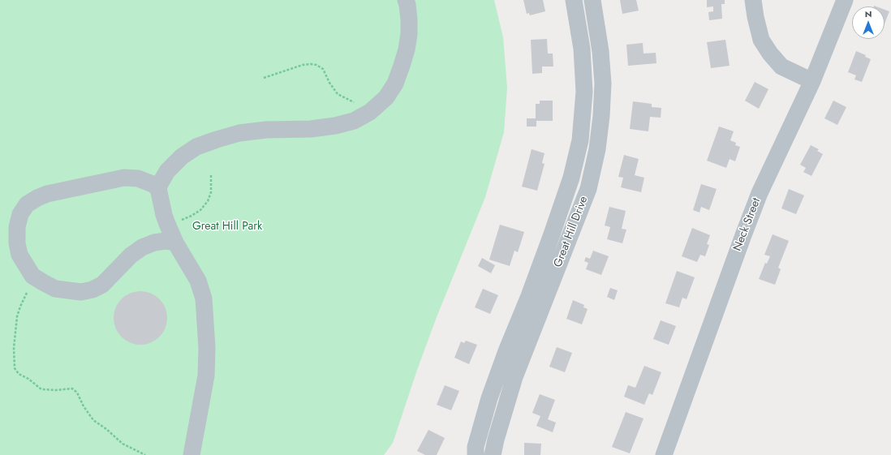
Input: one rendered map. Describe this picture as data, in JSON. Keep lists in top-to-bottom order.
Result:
{
  "streets": {
    "street": ["Neck Street", "Great Hill Drive"]
  },
  "parks": ["Great Hill Park"],
  "north": "top"
}
